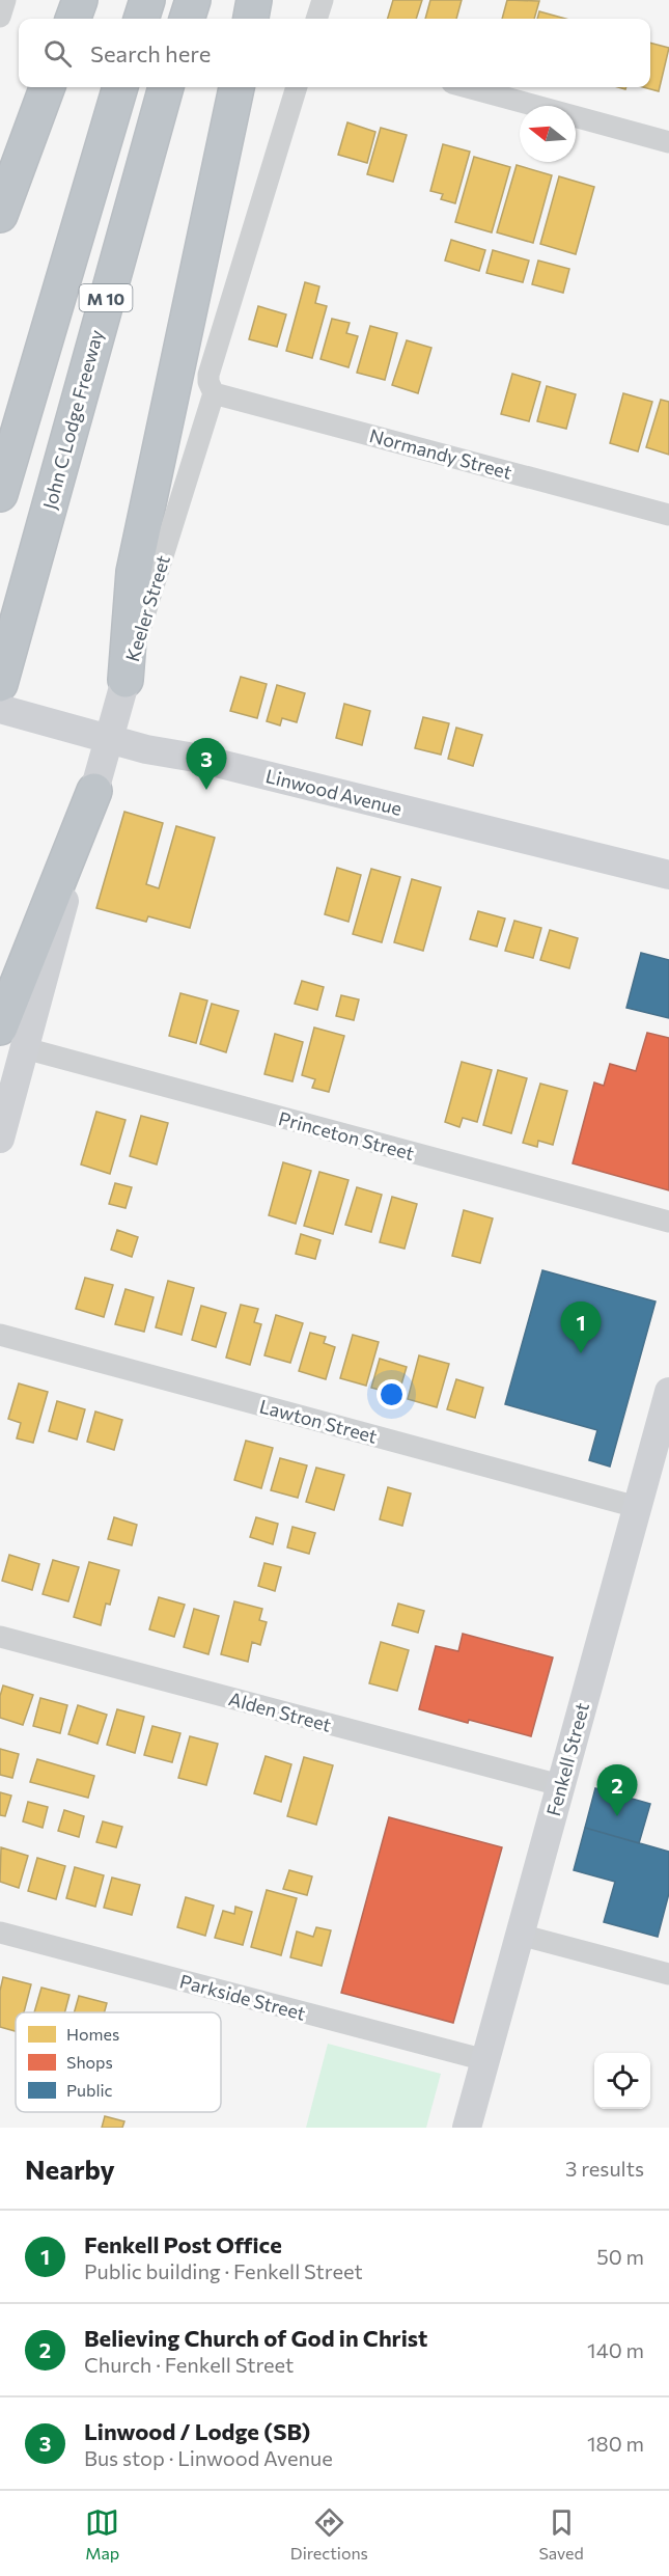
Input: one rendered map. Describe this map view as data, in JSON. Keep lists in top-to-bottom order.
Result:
{
  "streets": {
    "highway": ["M 10", "John C Lodge Freeway"],
    "street": [
      "Normandy Street",
      "Keeler Street",
      "Linwood Avenue",
      "Princeton Street",
      "Lawton Street",
      "Alden Street",
      "Fenkell Street",
      "Parkside Street"
    ]
  },
  "crossings": [
    ["Normandy Street", "Keeler Street"],
    ["Keeler Street", "Linwood Avenue"],
    ["Lawton Street", "Fenkell Street"],
    ["Alden Street", "Fenkell Street"],
    ["Fenkell Street", "Parkside Street"]
  ],
  "legend": ["Homes", "Shops", "Public"],
  "north": "left",
  "page": {
    "search": "Search here",
    "pins": ["3", "1", "2"],
    "heading": ["Nearby", "3 results"],
    "list": [
      {
        "mark": "1",
        "name": "Fenkell Post Office",
        "note": "Public building · Fenkell Street",
        "value": "50 m"
      },
      {
        "mark": "2",
        "name": "Believing Church of God in Christ",
        "note": "Church · Fenkell Street",
        "value": "140 m"
      },
      {
        "mark": "3",
        "name": "Linwood / Lodge (SB)",
        "note": "Bus stop · Linwood Avenue",
        "value": "180 m"
      }
    ],
    "nav": ["Map", "Directions", "Saved"]
  }
}
